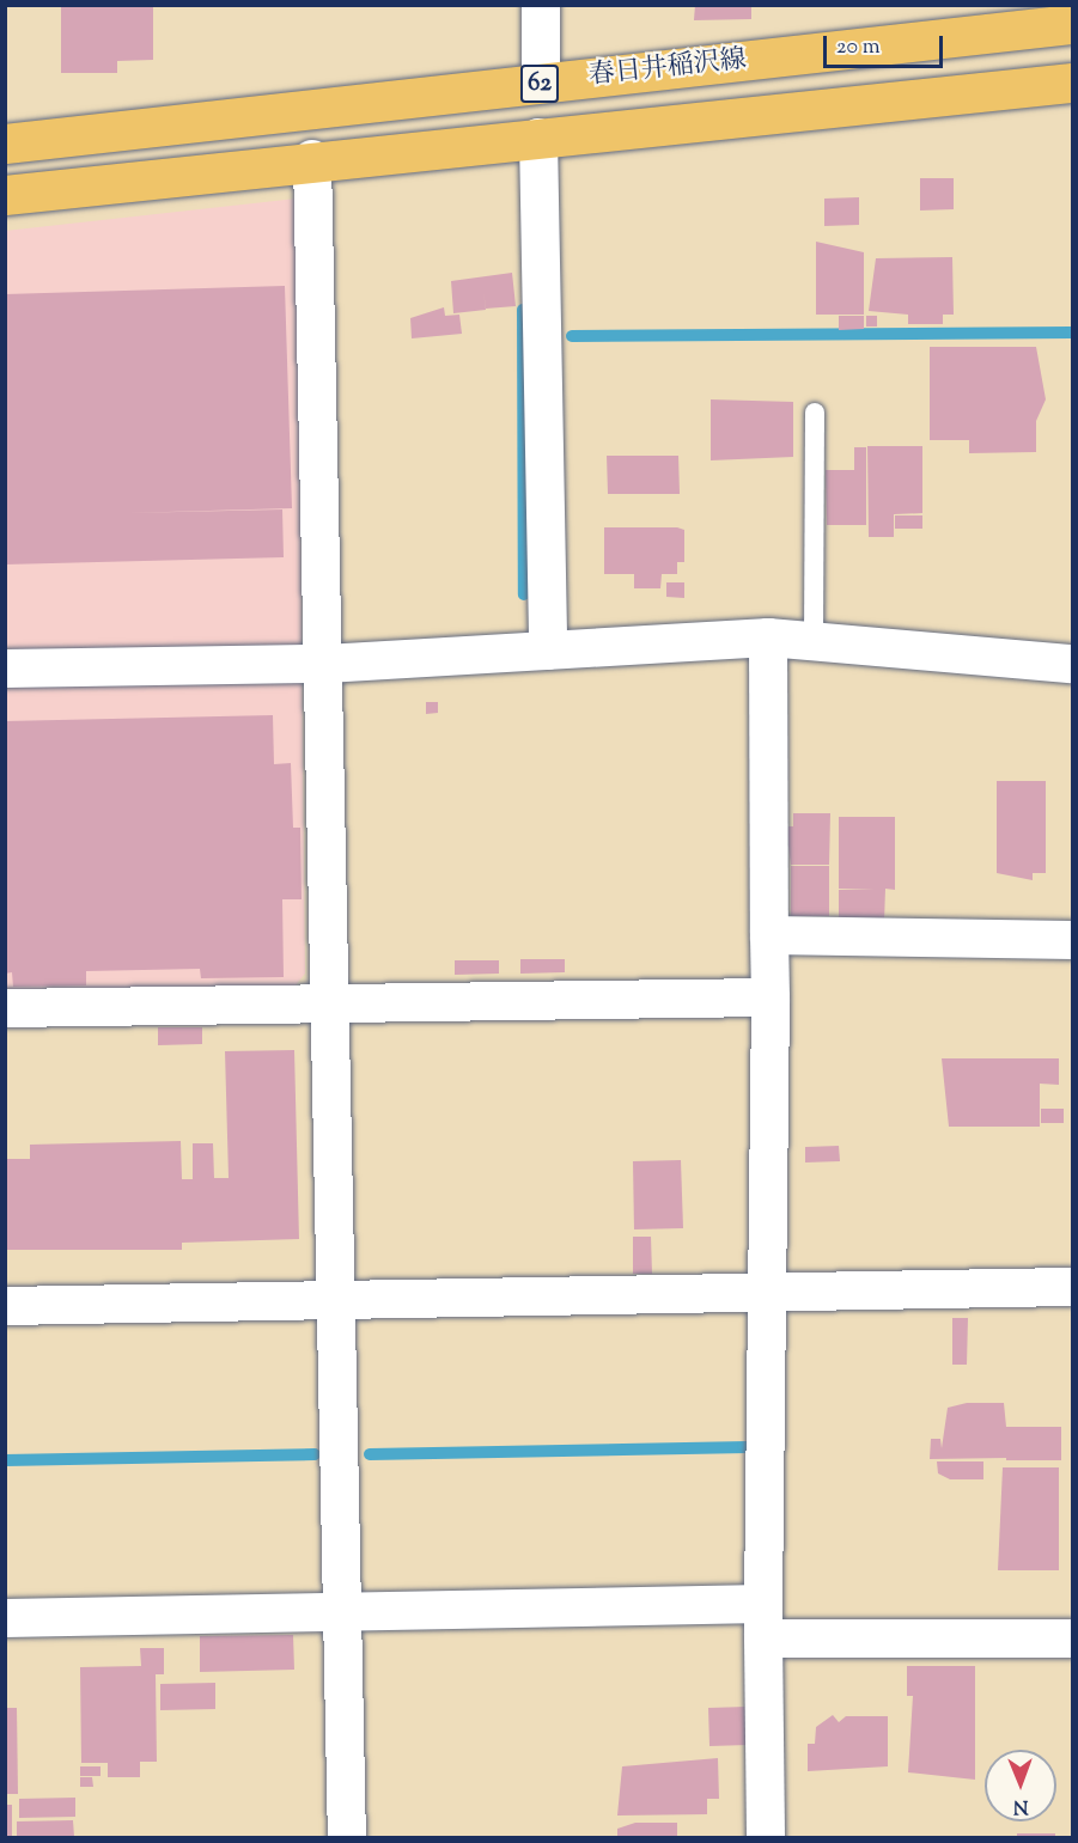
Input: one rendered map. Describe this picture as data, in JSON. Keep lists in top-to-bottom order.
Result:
{
  "streets": {
    "main road": ["春日井稲沢線", "62"]
  },
  "scale_bar": "20 m",
  "north": "bottom"
}
